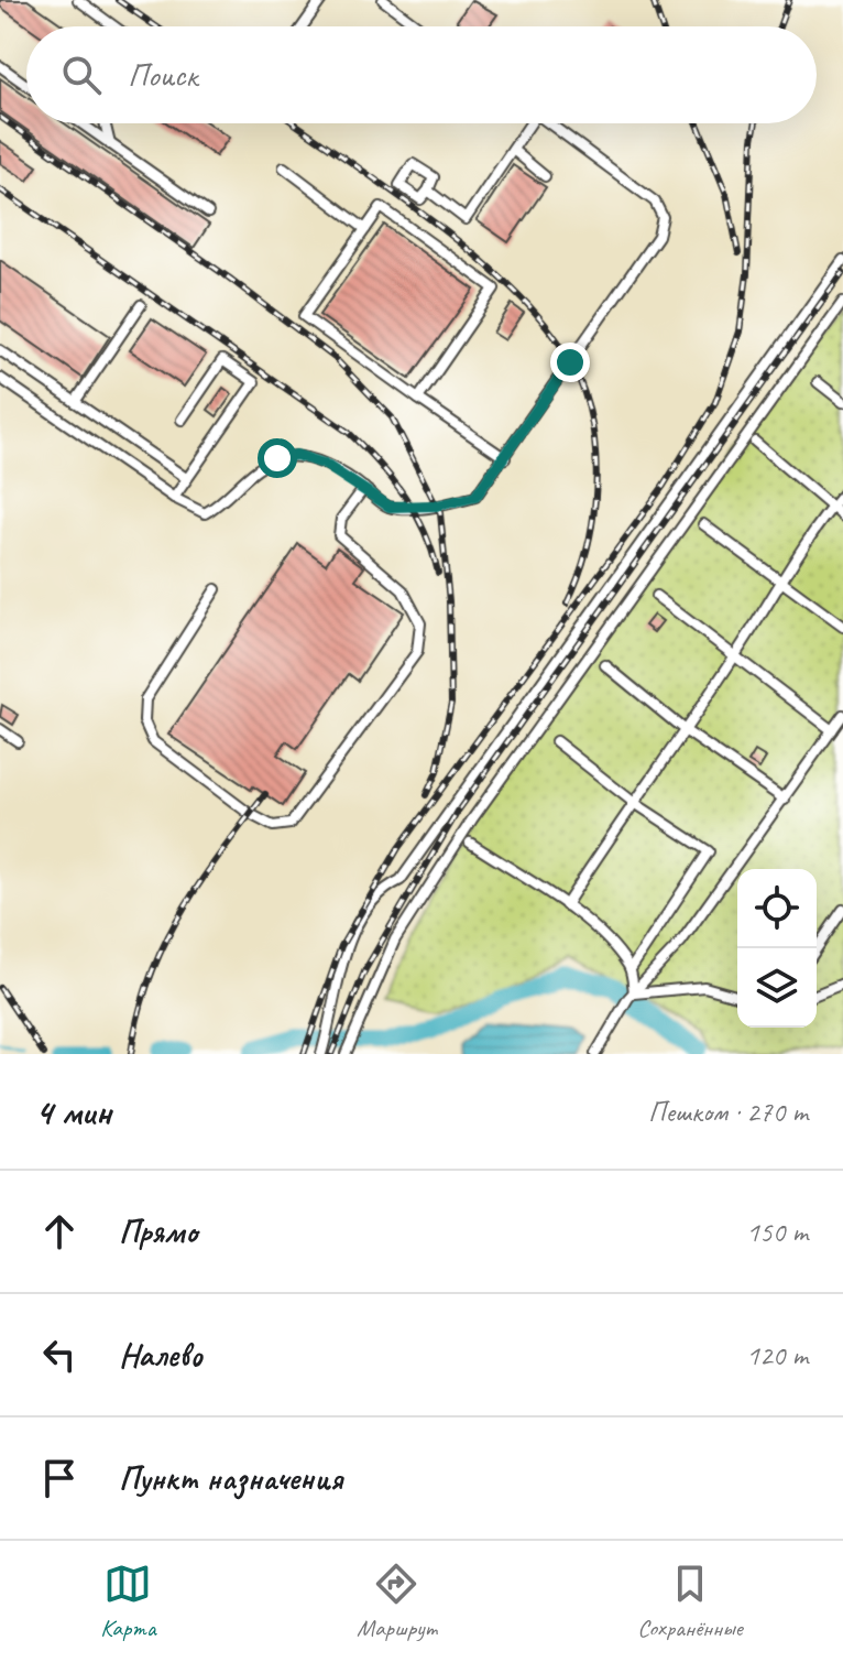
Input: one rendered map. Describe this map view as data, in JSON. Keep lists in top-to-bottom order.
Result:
{
  "page": {
    "search": "Поиск",
    "heading": ["4 мин", "Пешком · 270 m"],
    "list": [
      ["Прямо", "150 m"],
      ["Налево", "120 m"],
      "Пункт назначения"
    ],
    "nav": ["Карта", "Маршрут", "Сохранённые"]
  }
}
